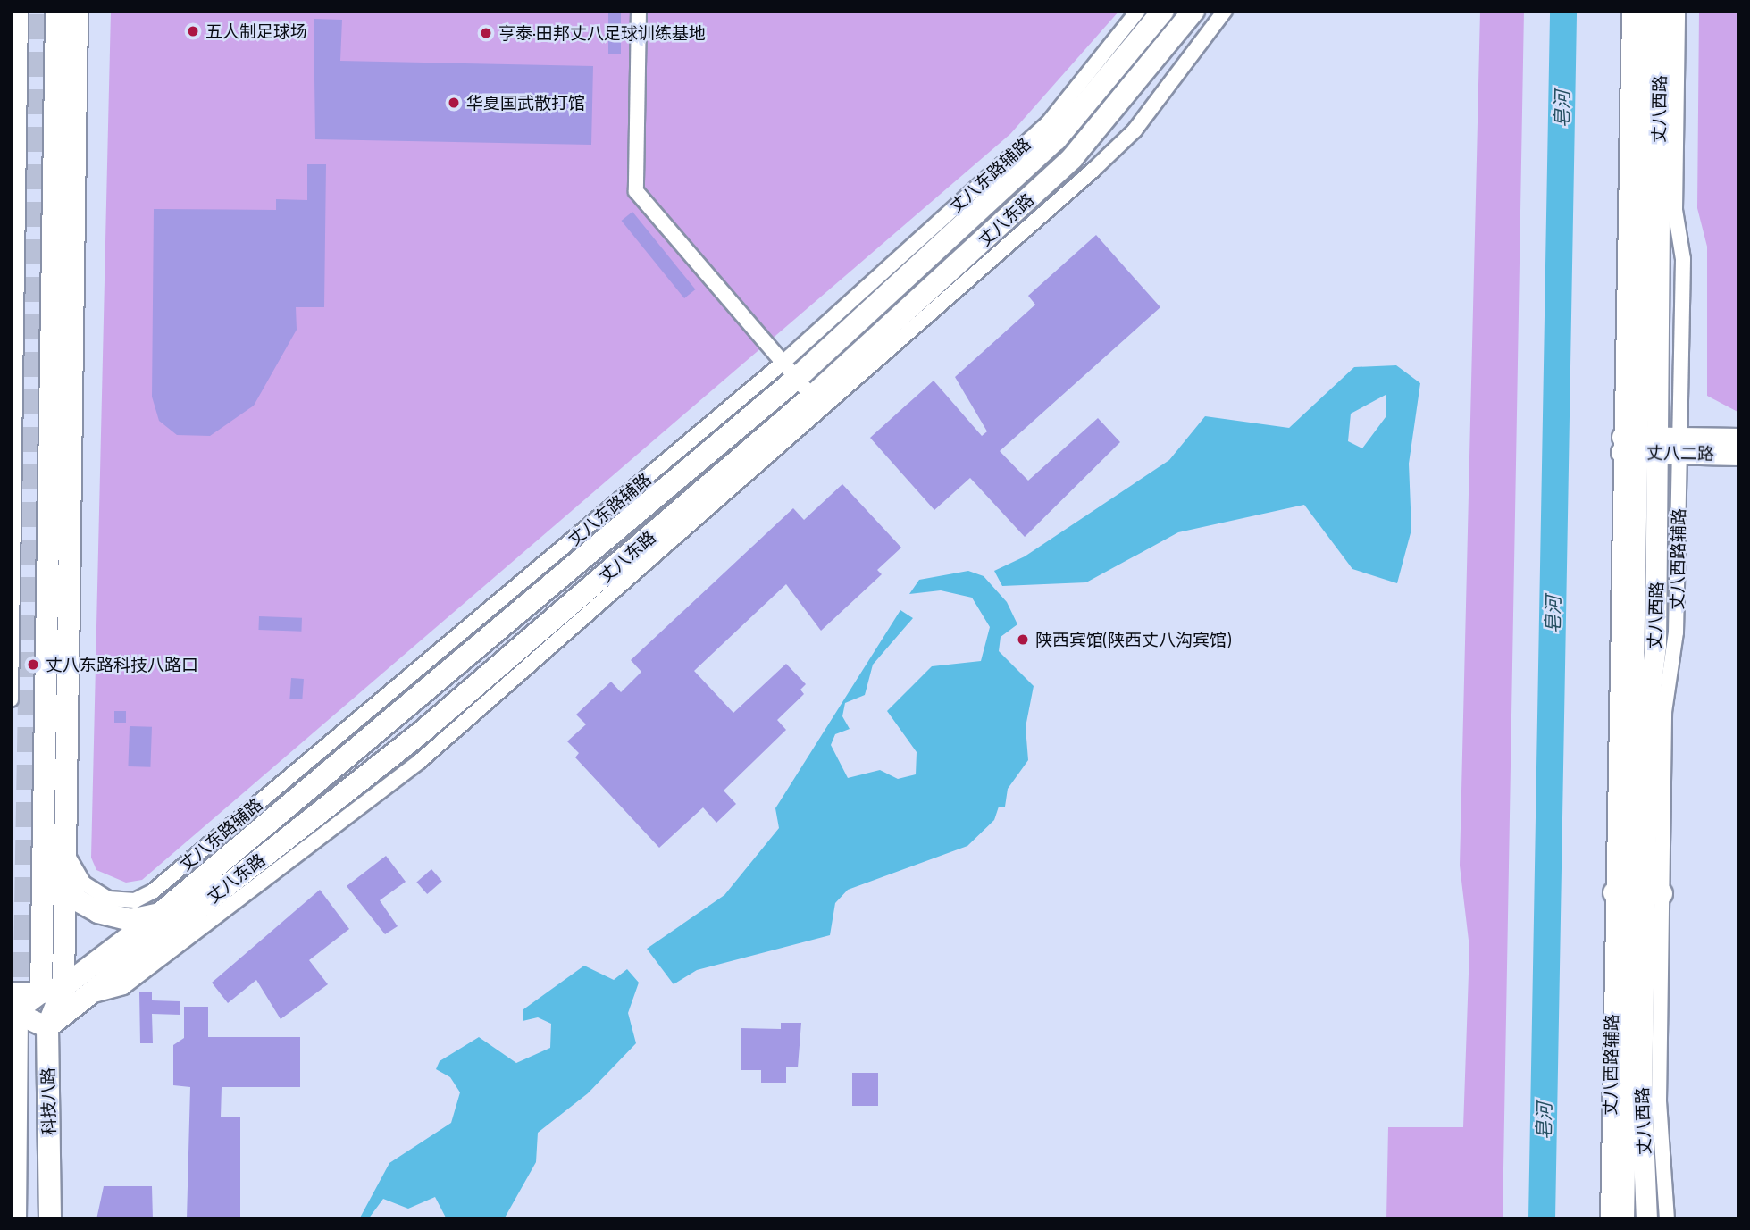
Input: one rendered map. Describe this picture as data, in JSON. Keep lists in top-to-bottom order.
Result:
{
  "streets": {
    "main road": [
      "丈八西路",
      "丈八东路",
      "丈八二路",
      "科技八路"
    ],
    "street": ["丈八东路辅路", "丈八西路辅路"]
  },
  "crossings": [
    ["丈八西路", "丈八二路"],
    ["丈八西路", "丈八西路辅路"],
    ["丈八东路辅路", "丈八东路"],
    ["丈八东路", "科技八路"],
    ["丈八二路", "丈八西路辅路"]
  ],
  "water": ["皂河"],
  "places": [
    "五人制足球场",
    "亨泰·田邦丈八足球训练基地",
    "华夏国武散打馆",
    "陕西宾馆(陕西丈八沟宾馆)",
    "丈八东路科技八路口"
  ]
}
